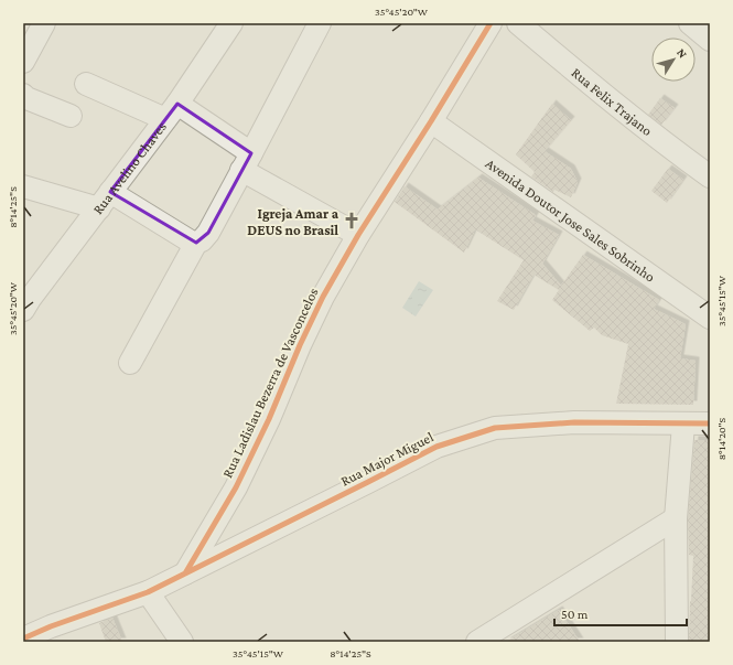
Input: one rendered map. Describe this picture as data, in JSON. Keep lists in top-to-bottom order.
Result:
{
  "streets": {
    "street": [
      "Rua Felix Trajano",
      "Rua Avelino Chaves",
      "Avenida Doutor Jose Sales Sobrinho",
      "Rua Ladislau Bezerra de Vasconcelos",
      "Rua Major Miguel"
    ]
  },
  "crossings": [
    ["Avenida Doutor Jose Sales Sobrinho", "Rua Ladislau Bezerra de Vasconcelos"],
    ["Rua Ladislau Bezerra de Vasconcelos", "Rua Major Miguel"]
  ],
  "places": {
    "church": ["Igreja Amar a DEUS no Brasil"]
  },
  "scale_bar": "50 m",
  "north": "top right",
  "coordinates": [
    "35°45'20\"W",
    "8°14'25\"S",
    "35°45'15\"W",
    "8°14'20\"S"
  ]
}
